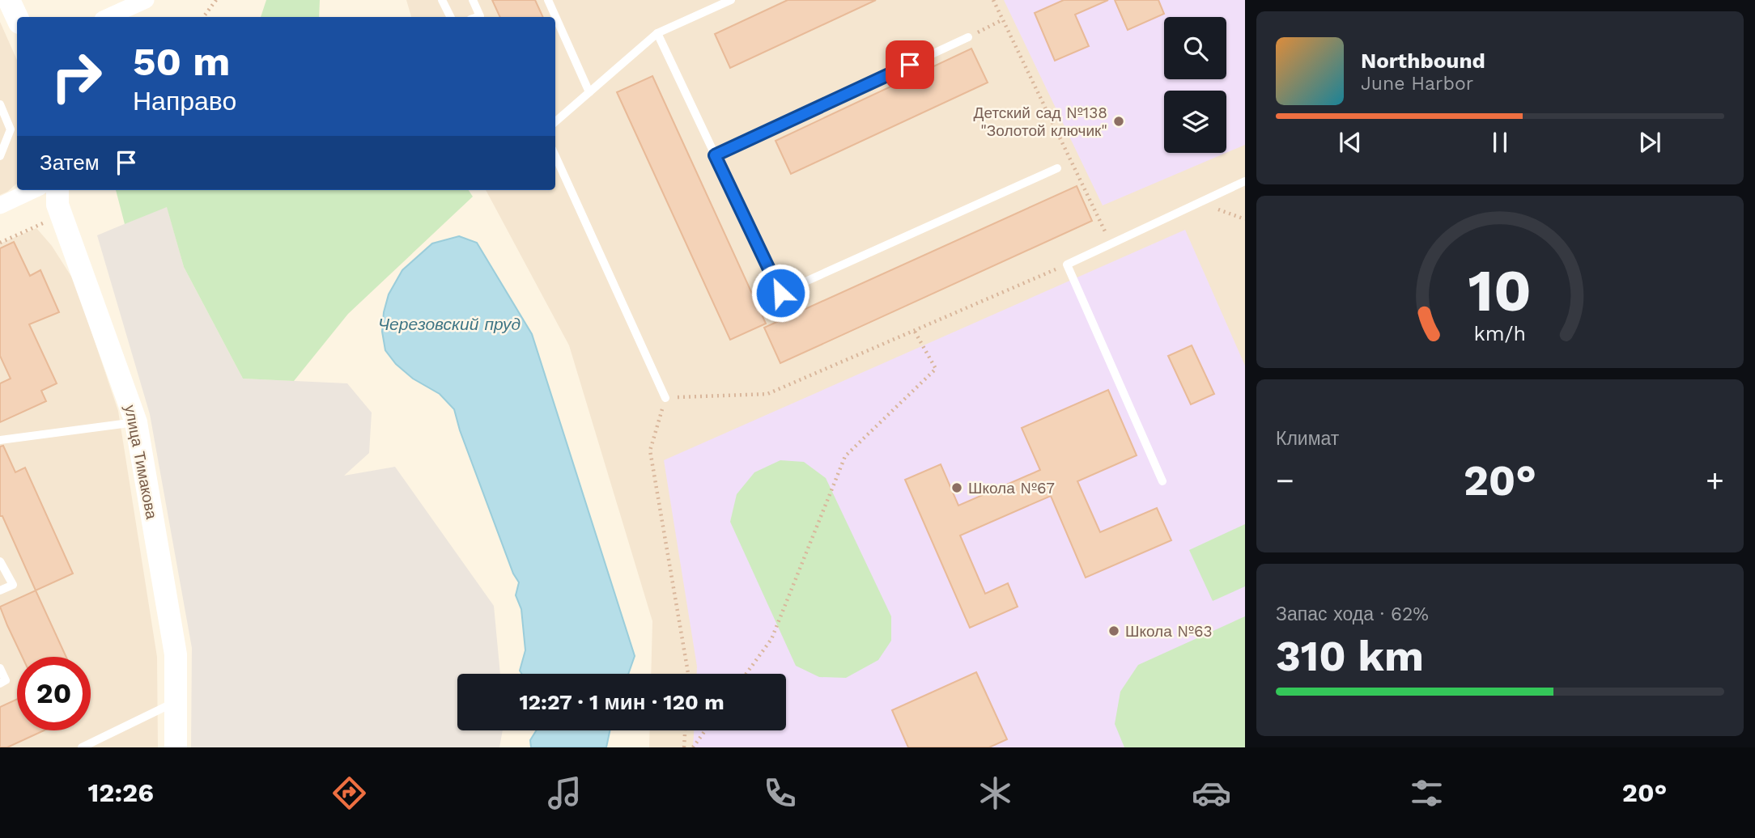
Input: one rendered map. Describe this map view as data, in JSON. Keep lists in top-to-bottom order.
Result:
{
  "streets": {
    "street": ["улица Тимакова"]
  },
  "water": ["Черезовский пруд"],
  "places": ["Детский сад №138 \"Золотой ключик\"", "Школа №67", "Школа №63"],
  "page": {
    "turn": ["50 m", "Направо"],
    "song": ["Northbound", "June Harbor"],
    "then": "Затем",
    "tile": [
      "Климат",
      ["Запас хода · 62%", "310 km"]
    ],
    "heat": ["−", "20°", "+"],
    "limit": "20",
    "trip": "12:27 · 1 мин · 120 m",
    "tabs": ["12:26", "20°"],
    "gauge": ["10", "km/h"]
  }
}
